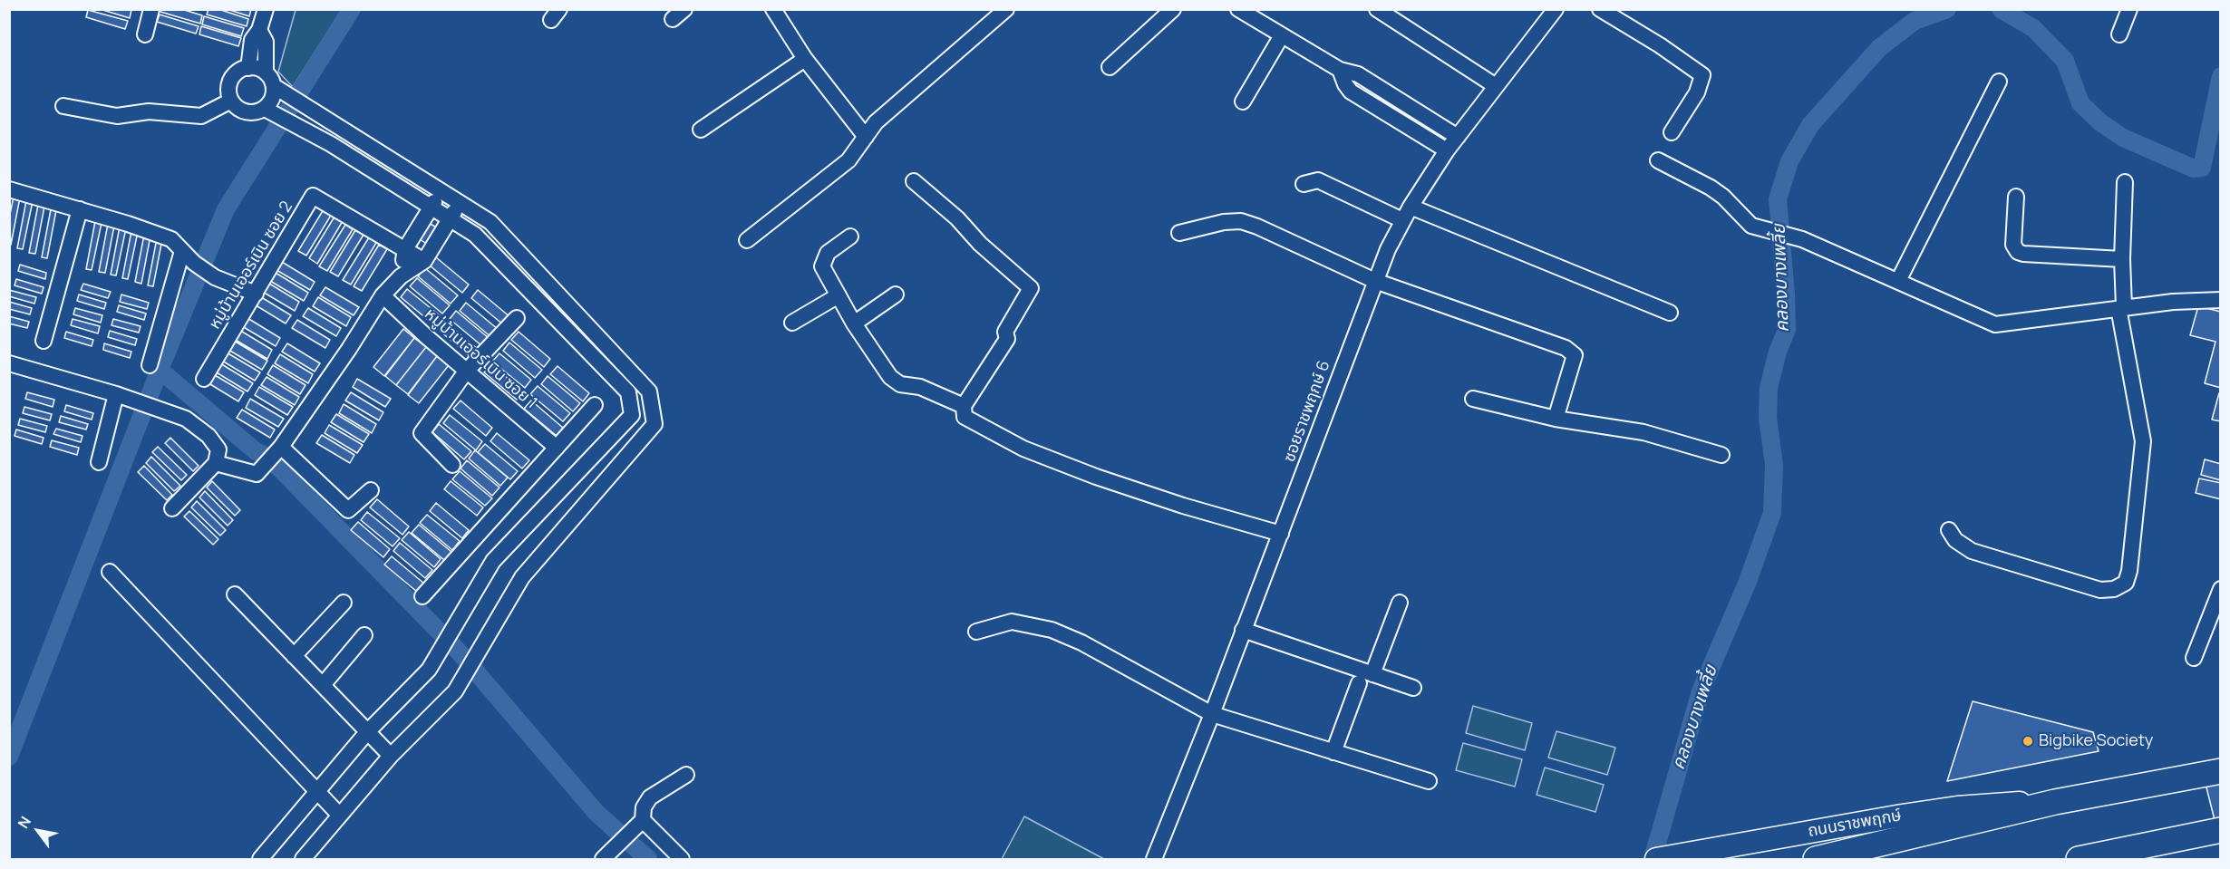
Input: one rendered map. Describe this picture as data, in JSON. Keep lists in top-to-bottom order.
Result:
{
  "streets": {
    "main road": ["ถนนราชพฤกษ์"],
    "street": ["หมู่บ้านเออร์เบิน ซอย 2", "หมู่บ้านเออร์เบิน ซอย 1", "ซอยราชพฤกษ์ 6"]
  },
  "water": ["คลองบางเพลี้ย"],
  "places": ["Bigbike Society"],
  "north": "top left"
}
